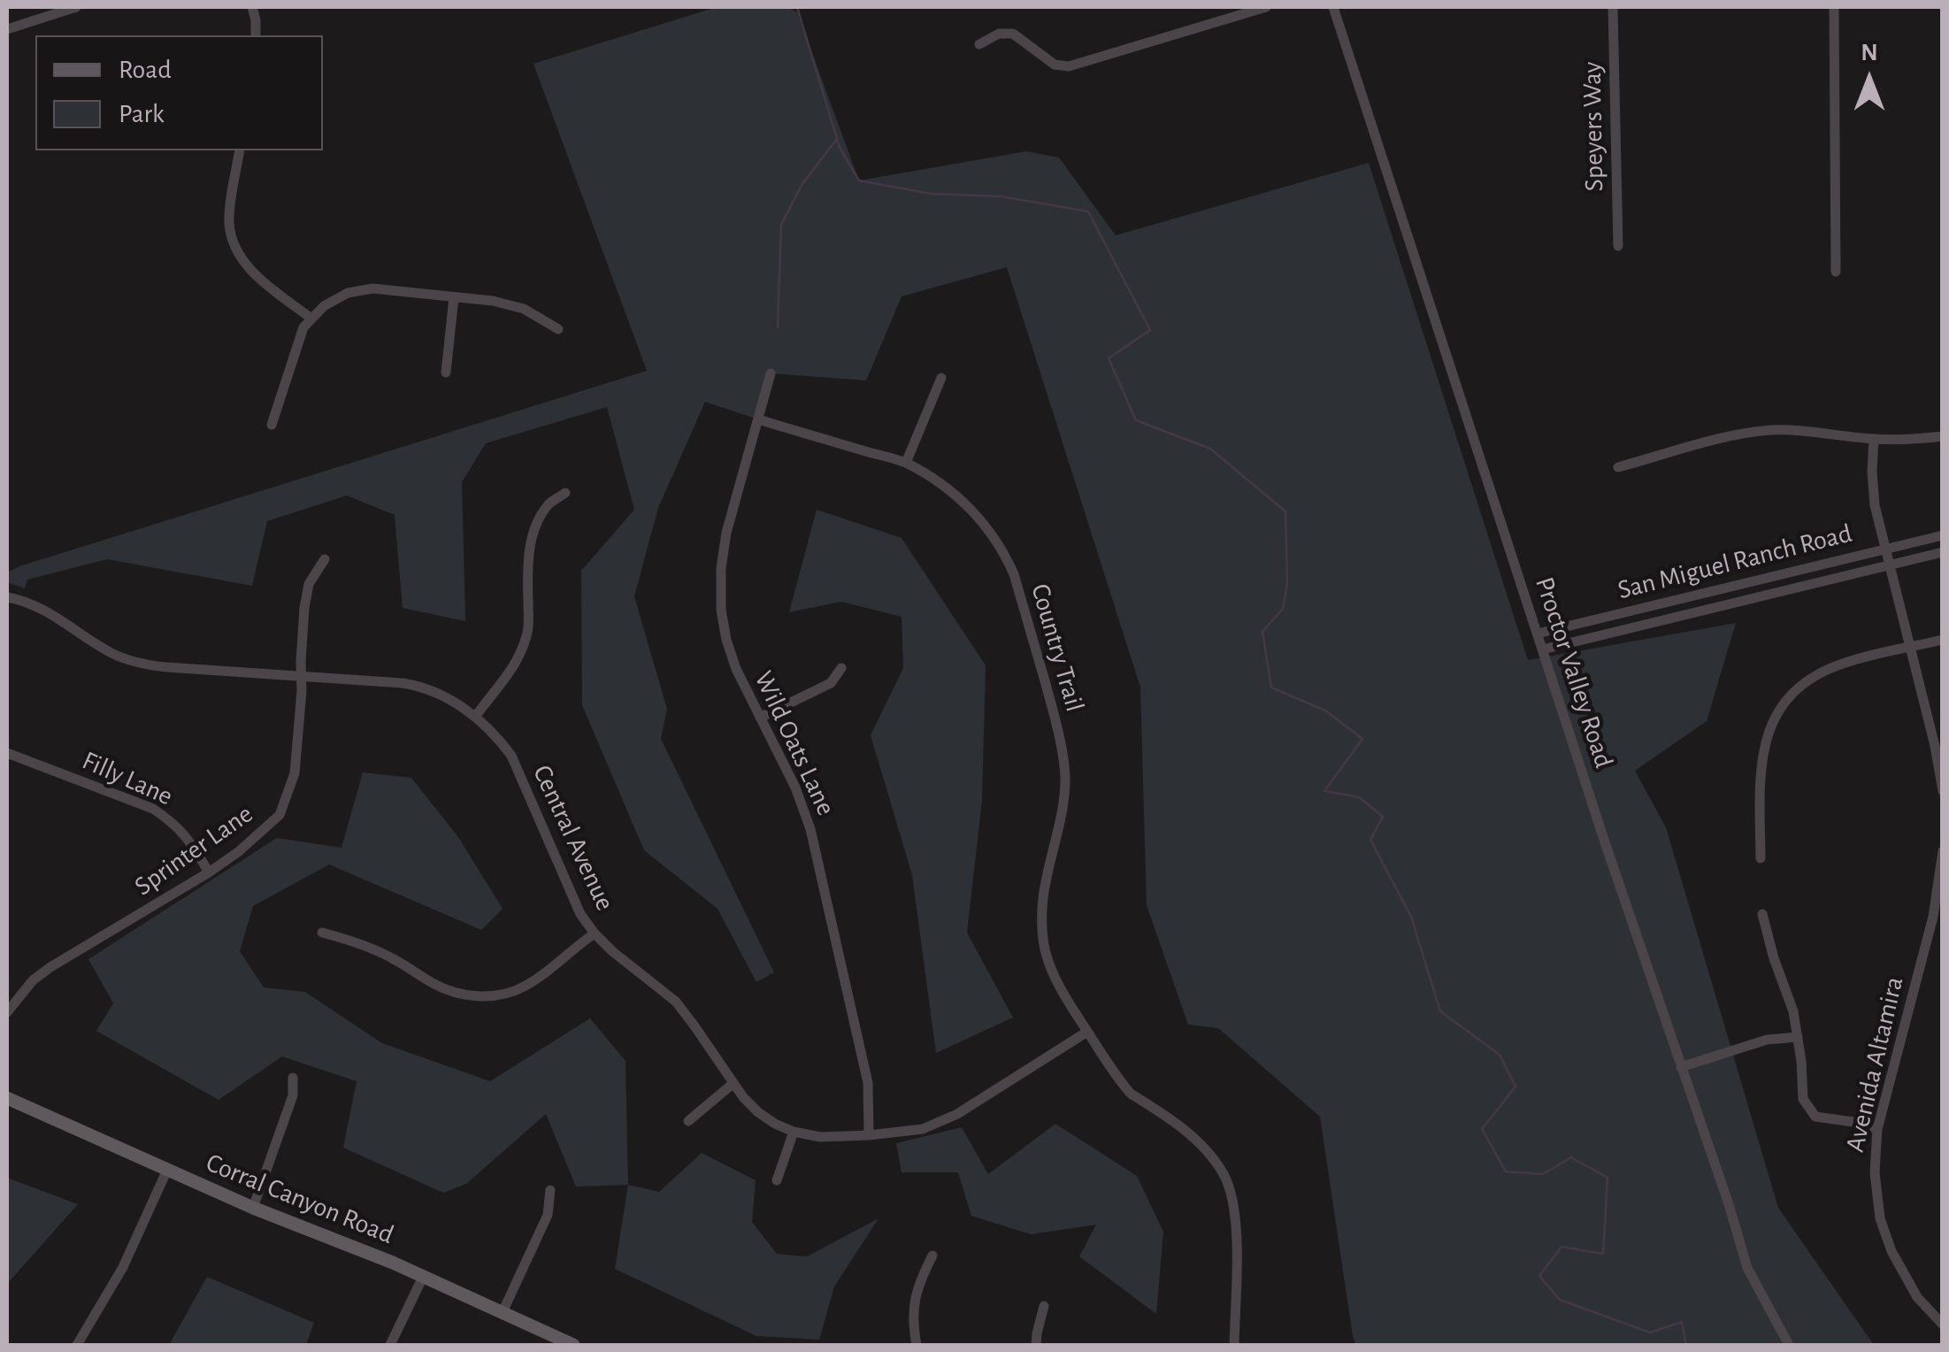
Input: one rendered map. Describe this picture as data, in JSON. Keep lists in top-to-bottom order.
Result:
{
  "streets": {
    "main road": ["Corral Canyon Road"],
    "street": [
      "Speyers Way",
      "San Miguel Ranch Road",
      "Country Trail",
      "Proctor Valley Road",
      "Wild Oats Lane",
      "Filly Lane",
      "Central Avenue",
      "Sprinter Lane",
      "Avenida Altamira"
    ]
  },
  "crossings": [
    ["San Miguel Ranch Road", "Proctor Valley Road"],
    ["Country Trail", "Wild Oats Lane"],
    ["Country Trail", "Central Avenue"],
    ["Wild Oats Lane", "Central Avenue"],
    ["Filly Lane", "Sprinter Lane"],
    ["Central Avenue", "Sprinter Lane"]
  ],
  "legend": ["Road", "Park"],
  "north": "top"
}
